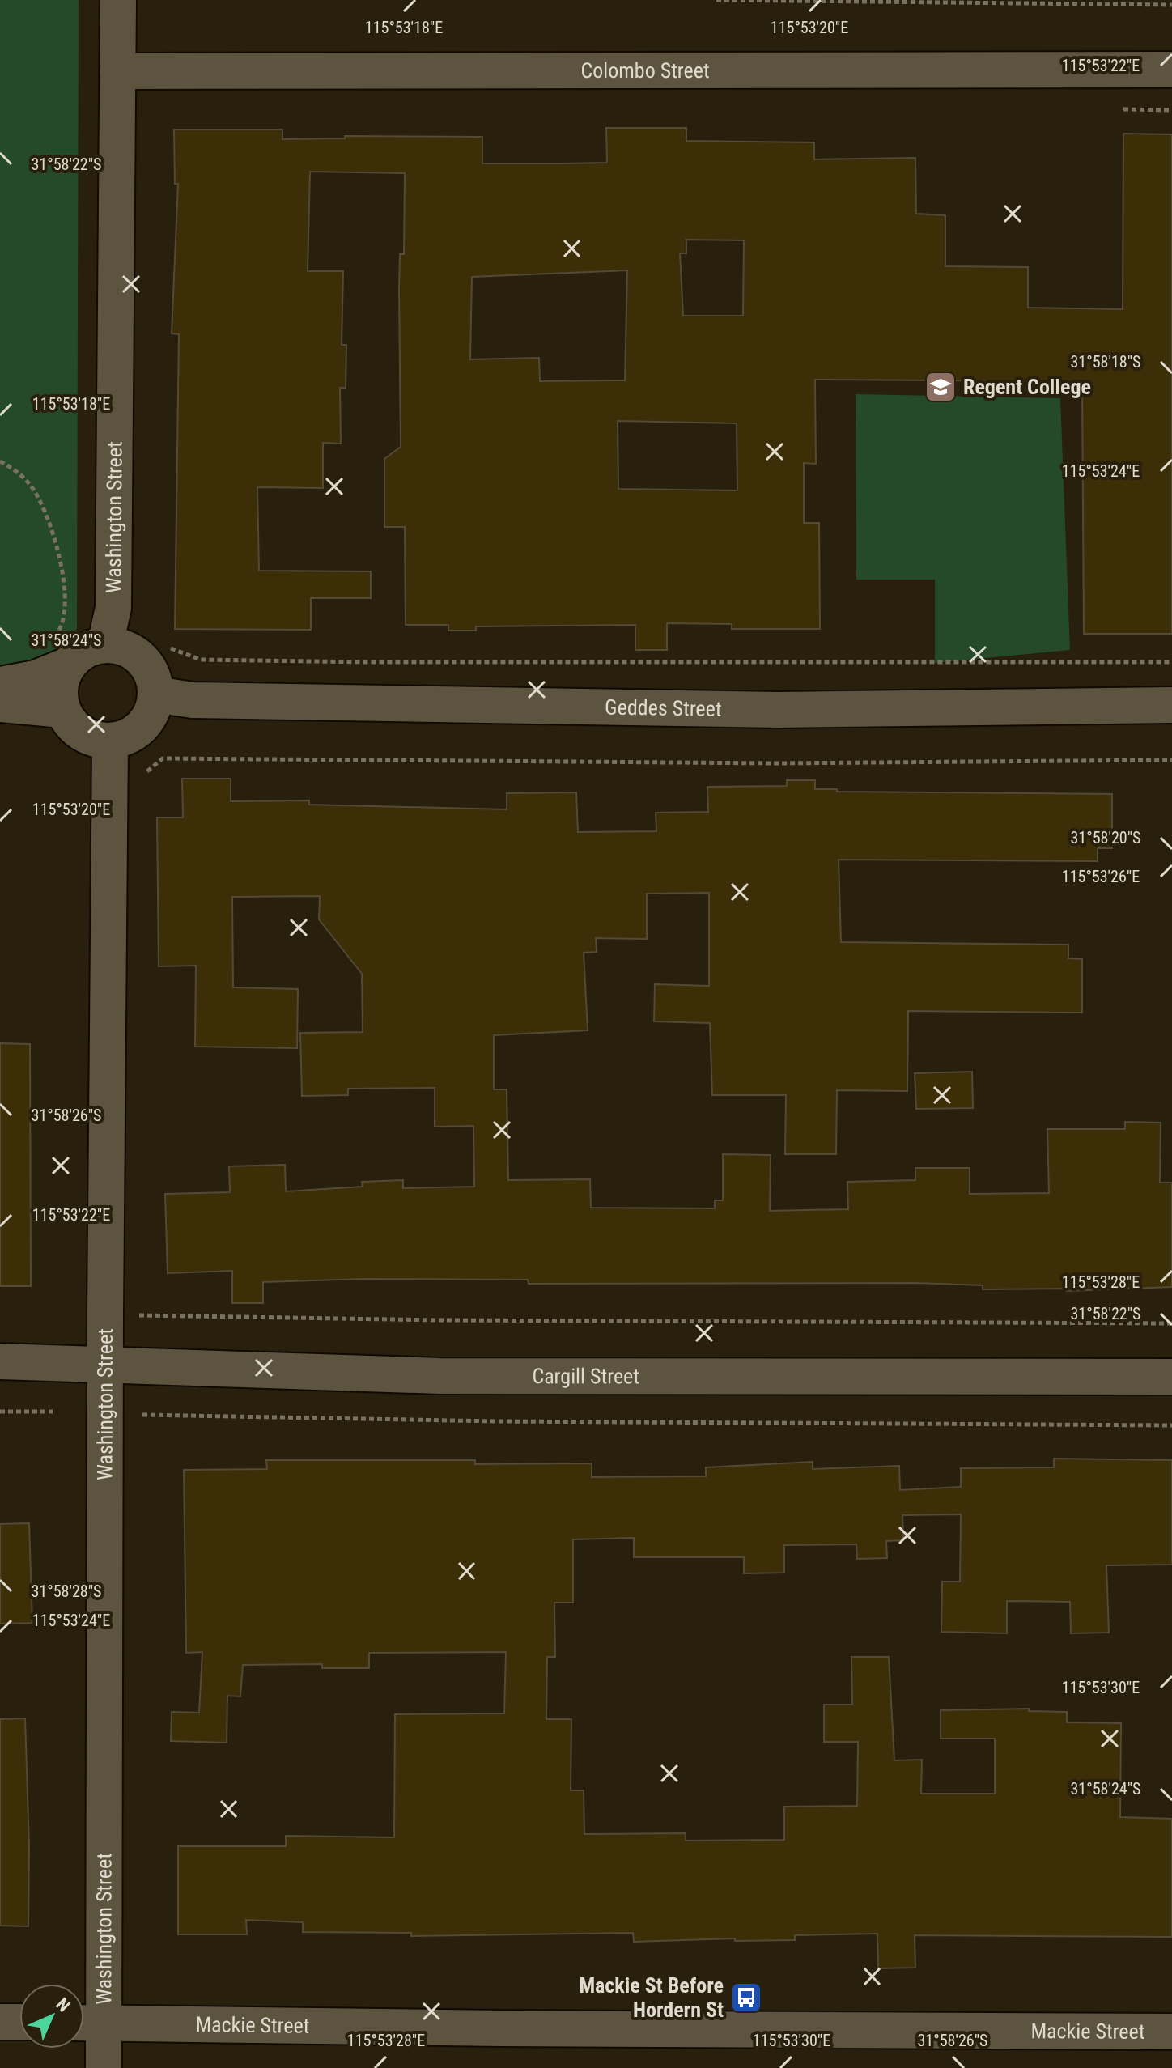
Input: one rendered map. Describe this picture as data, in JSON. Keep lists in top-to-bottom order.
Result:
{
  "streets": {
    "street": [
      "Colombo Street",
      "Washington Street",
      "Geddes Street",
      "Cargill Street",
      "Mackie Street"
    ]
  },
  "crossings": [
    ["Colombo Street", "Washington Street"],
    ["Washington Street", "Geddes Street"],
    ["Washington Street", "Cargill Street"],
    ["Washington Street", "Mackie Street"]
  ],
  "places": {
    "school or university": ["Regent College"],
    "bus stop": ["Mackie St Before Hordern St"]
  },
  "north": "top right",
  "coordinates": [
    "115°53'18\"E",
    "115°53'20\"E",
    "115°53'22\"E",
    "31°58'22\"S",
    "31°58'18\"S",
    "115°53'24\"E",
    "31°58'24\"S",
    "31°58'20\"S",
    "115°53'26\"E",
    "31°58'26\"S",
    "115°53'28\"E",
    "31°58'28\"S",
    "115°53'30\"E"
  ]
}
